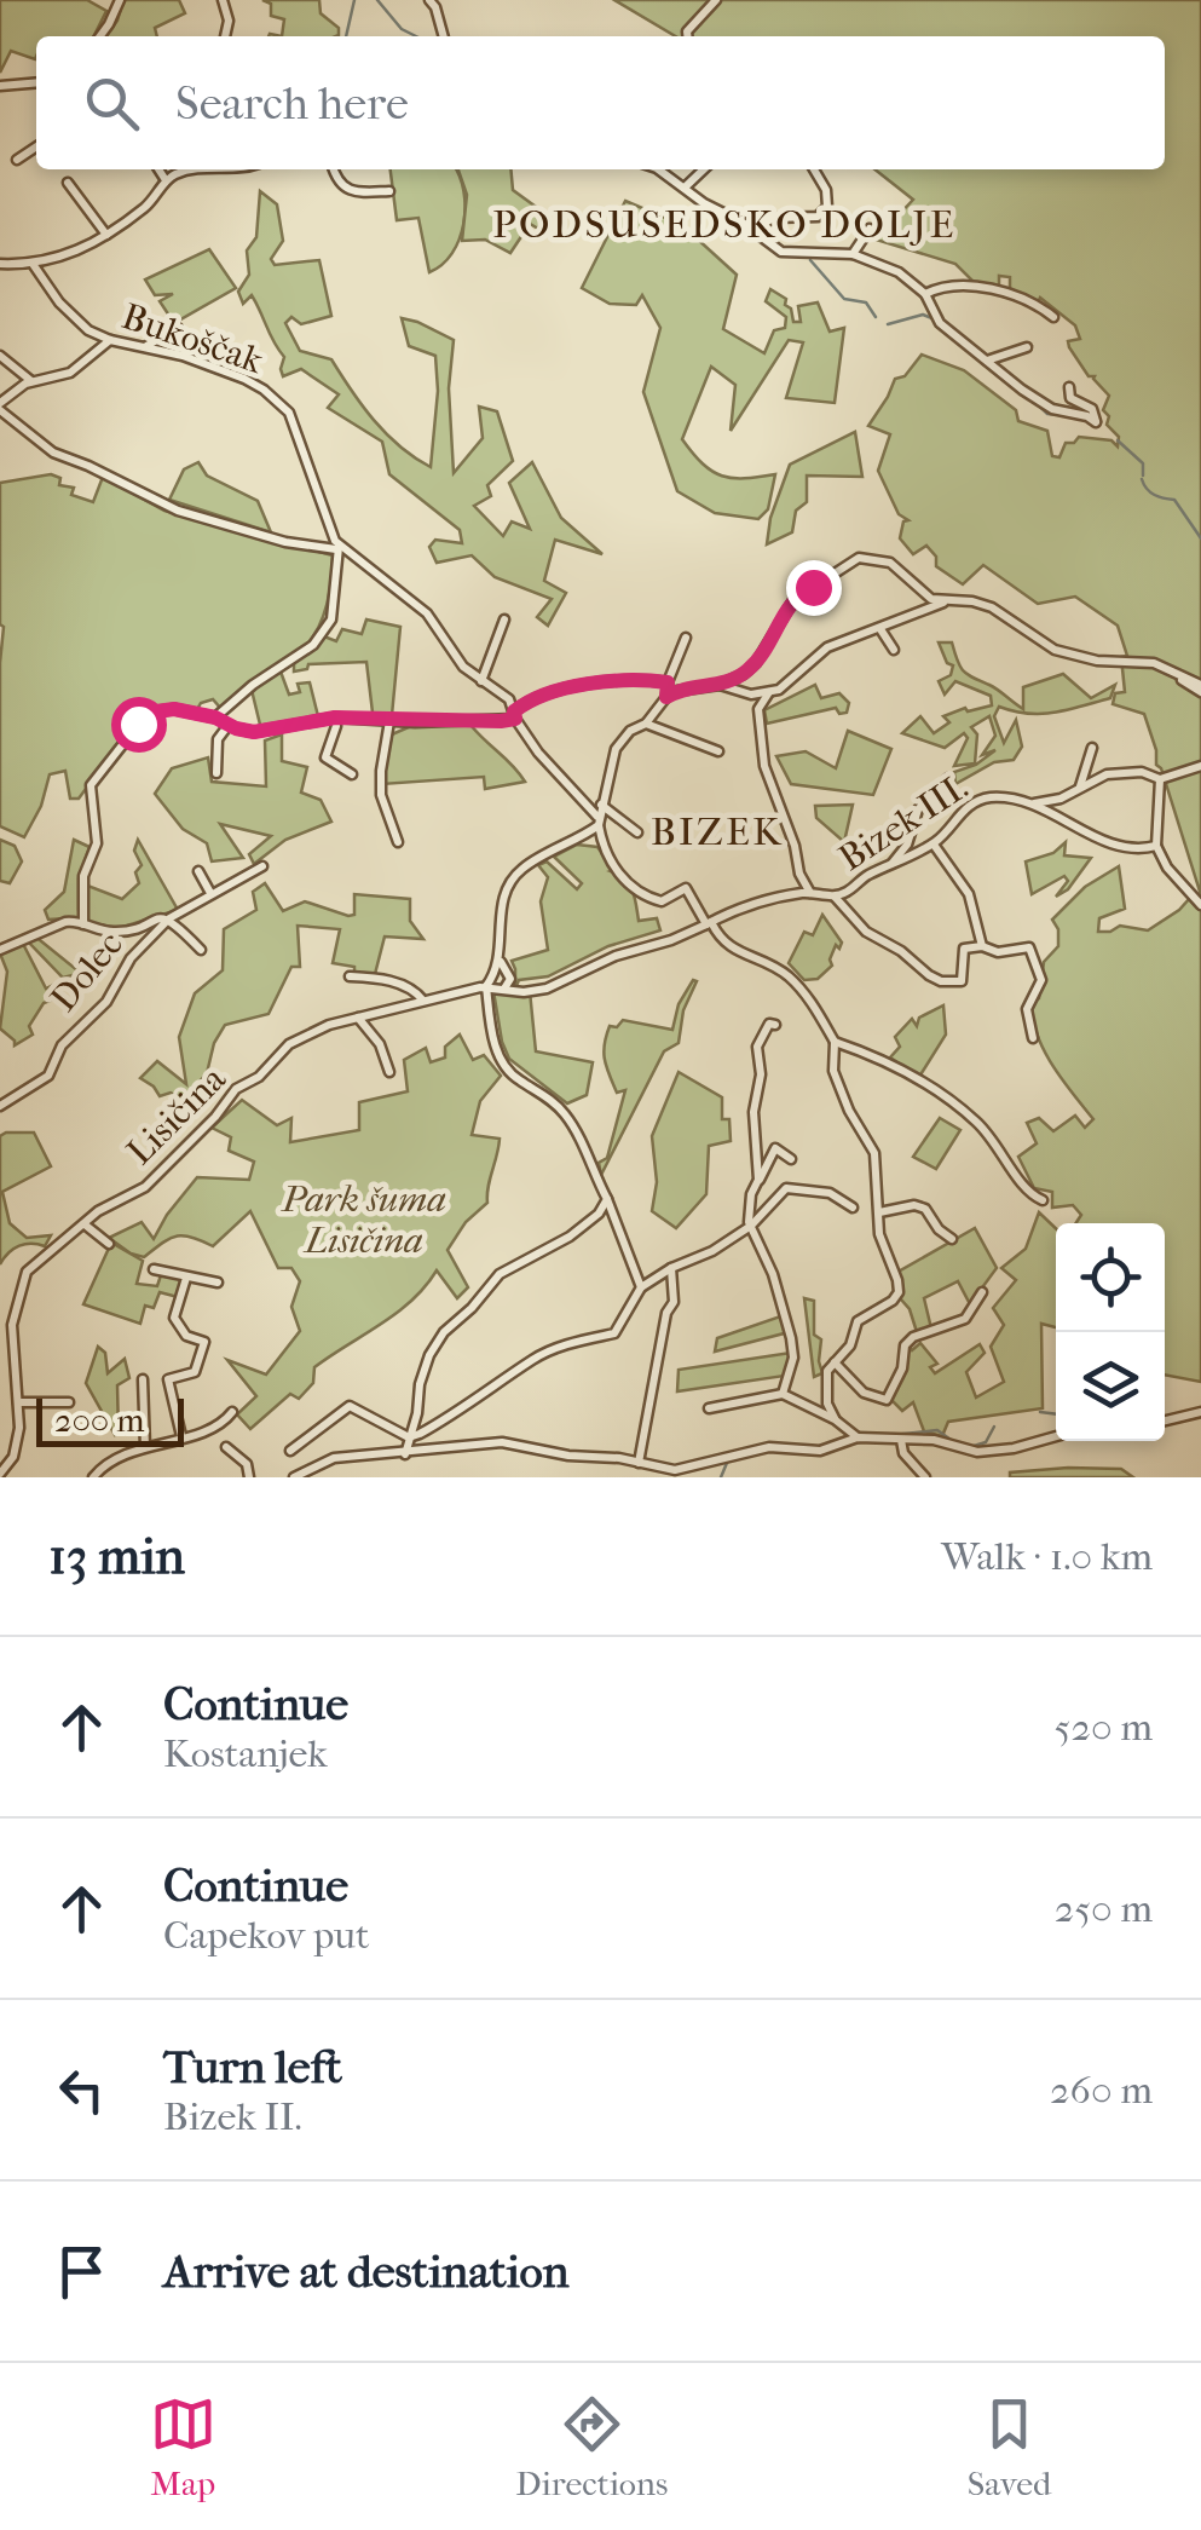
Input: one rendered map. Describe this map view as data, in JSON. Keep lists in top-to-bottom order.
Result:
{
  "streets": {
    "street": [
      "Bukoščak",
      "Bizek III.",
      "Dolec",
      "Lisičina"
    ]
  },
  "crossings": [
    ["Bizek III.", "Lisičina"]
  ],
  "districts": ["PODSUSEDSKO DOLJE", "BIZEK"],
  "parks": ["Park šuma Lisičina"],
  "scale_bar": "200 m",
  "page": {
    "search": "Search here",
    "scale": "200 m",
    "heading": ["13 min", "Walk · 1.0 km"],
    "list": [
      ["Continue", "Kostanjek", "520 m"],
      ["Continue", "Capekov put", "250 m"],
      ["Turn left", "Bizek II.", "260 m"],
      "Arrive at destination"
    ],
    "nav": ["Map", "Directions", "Saved"]
  }
}
